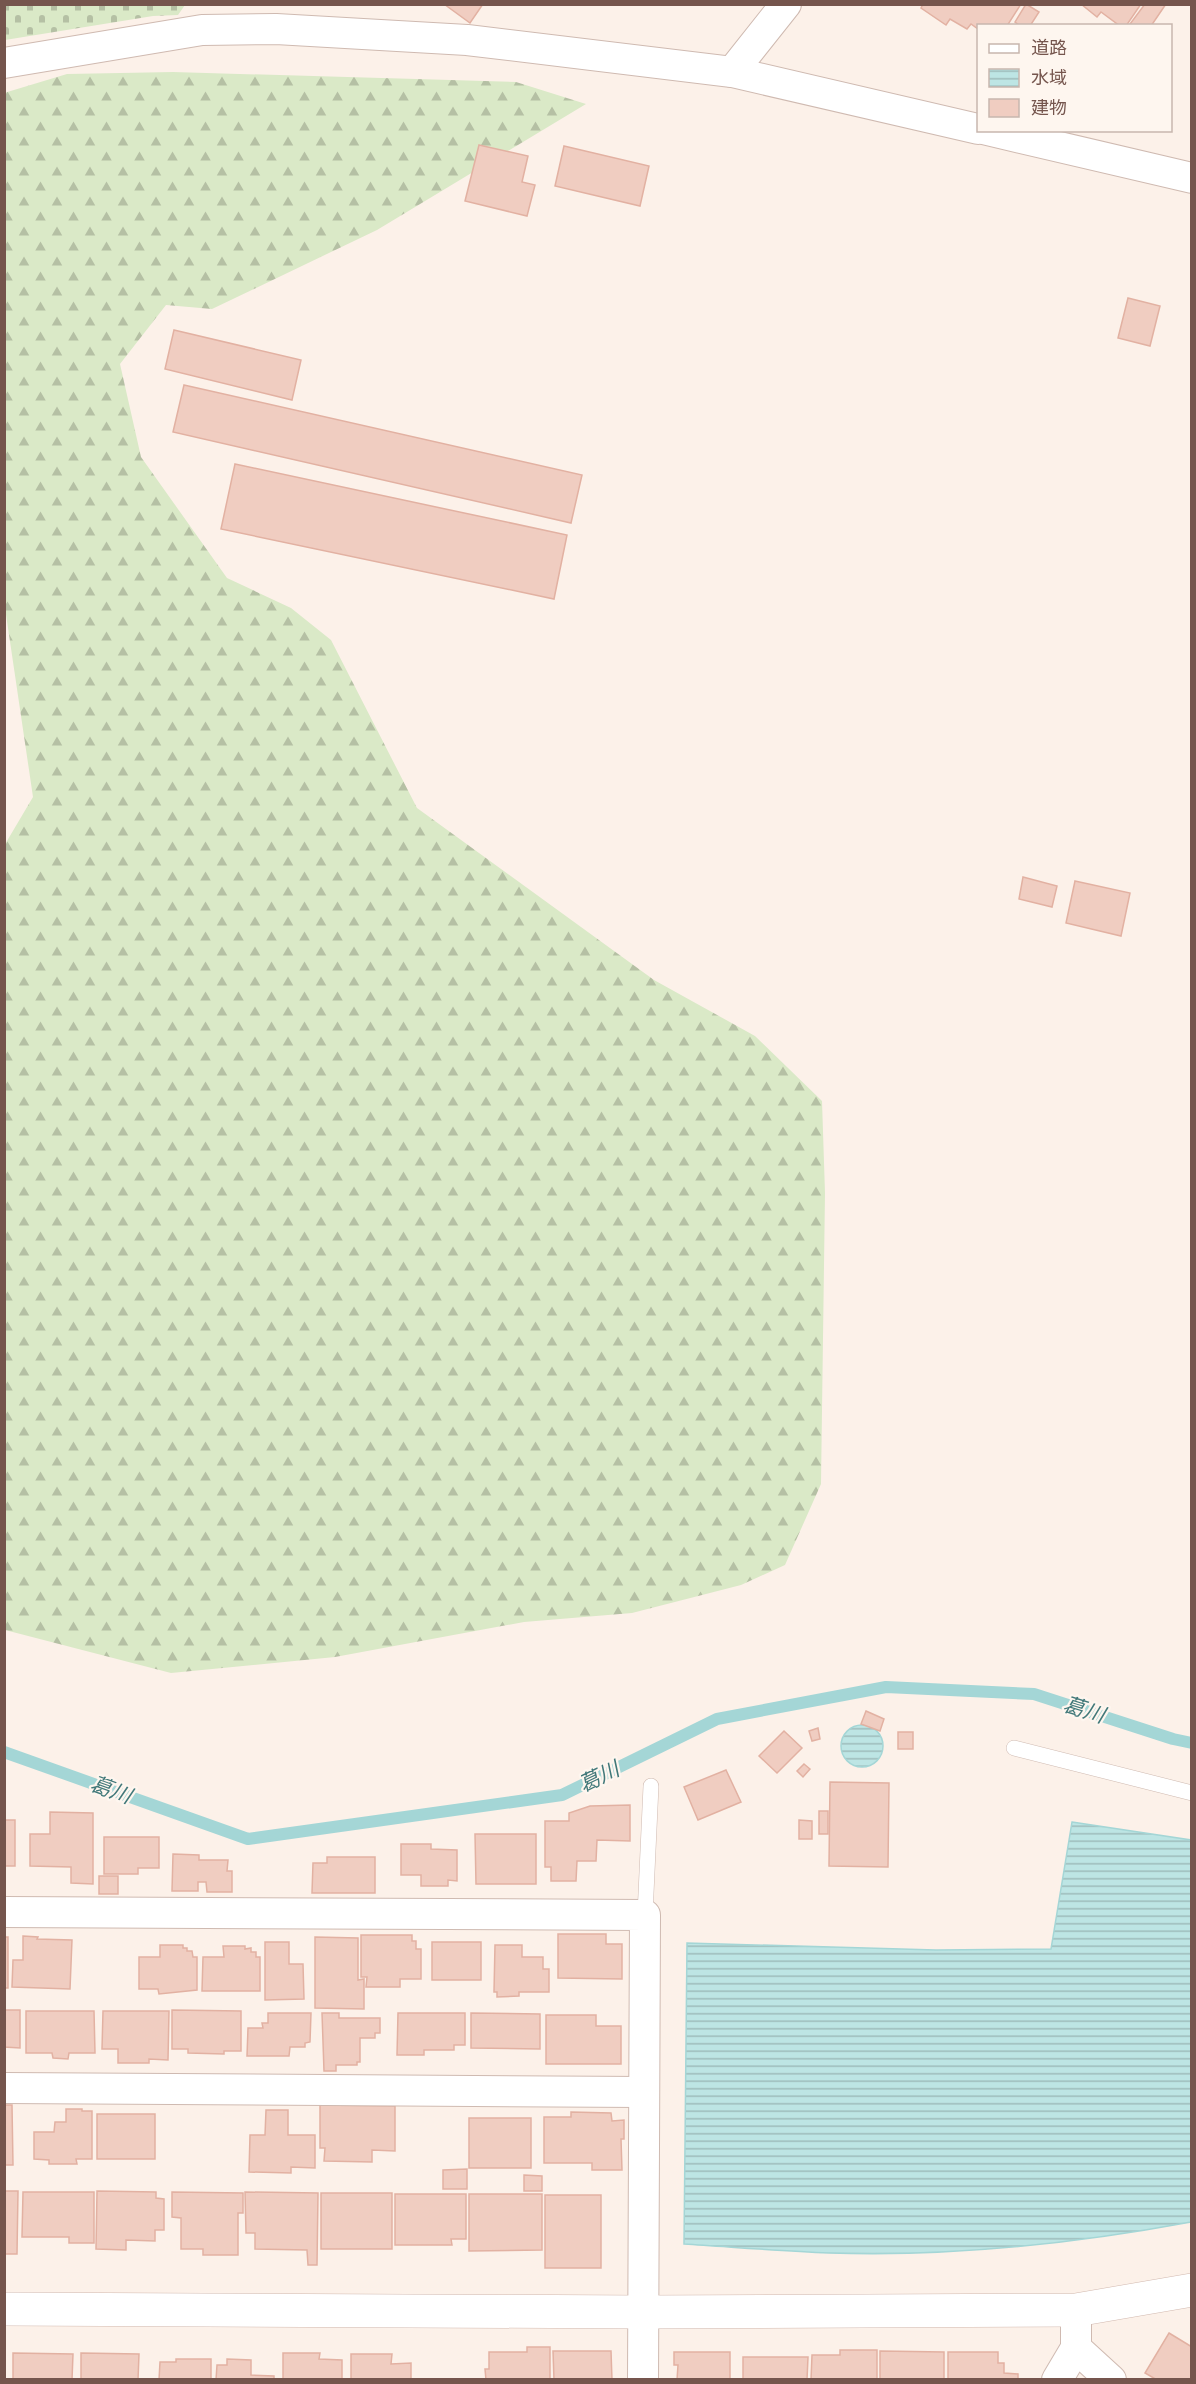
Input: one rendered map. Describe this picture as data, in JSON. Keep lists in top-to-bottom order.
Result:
{
  "water": ["葛川"],
  "legend": ["道路", "水域", "建物"]
}
